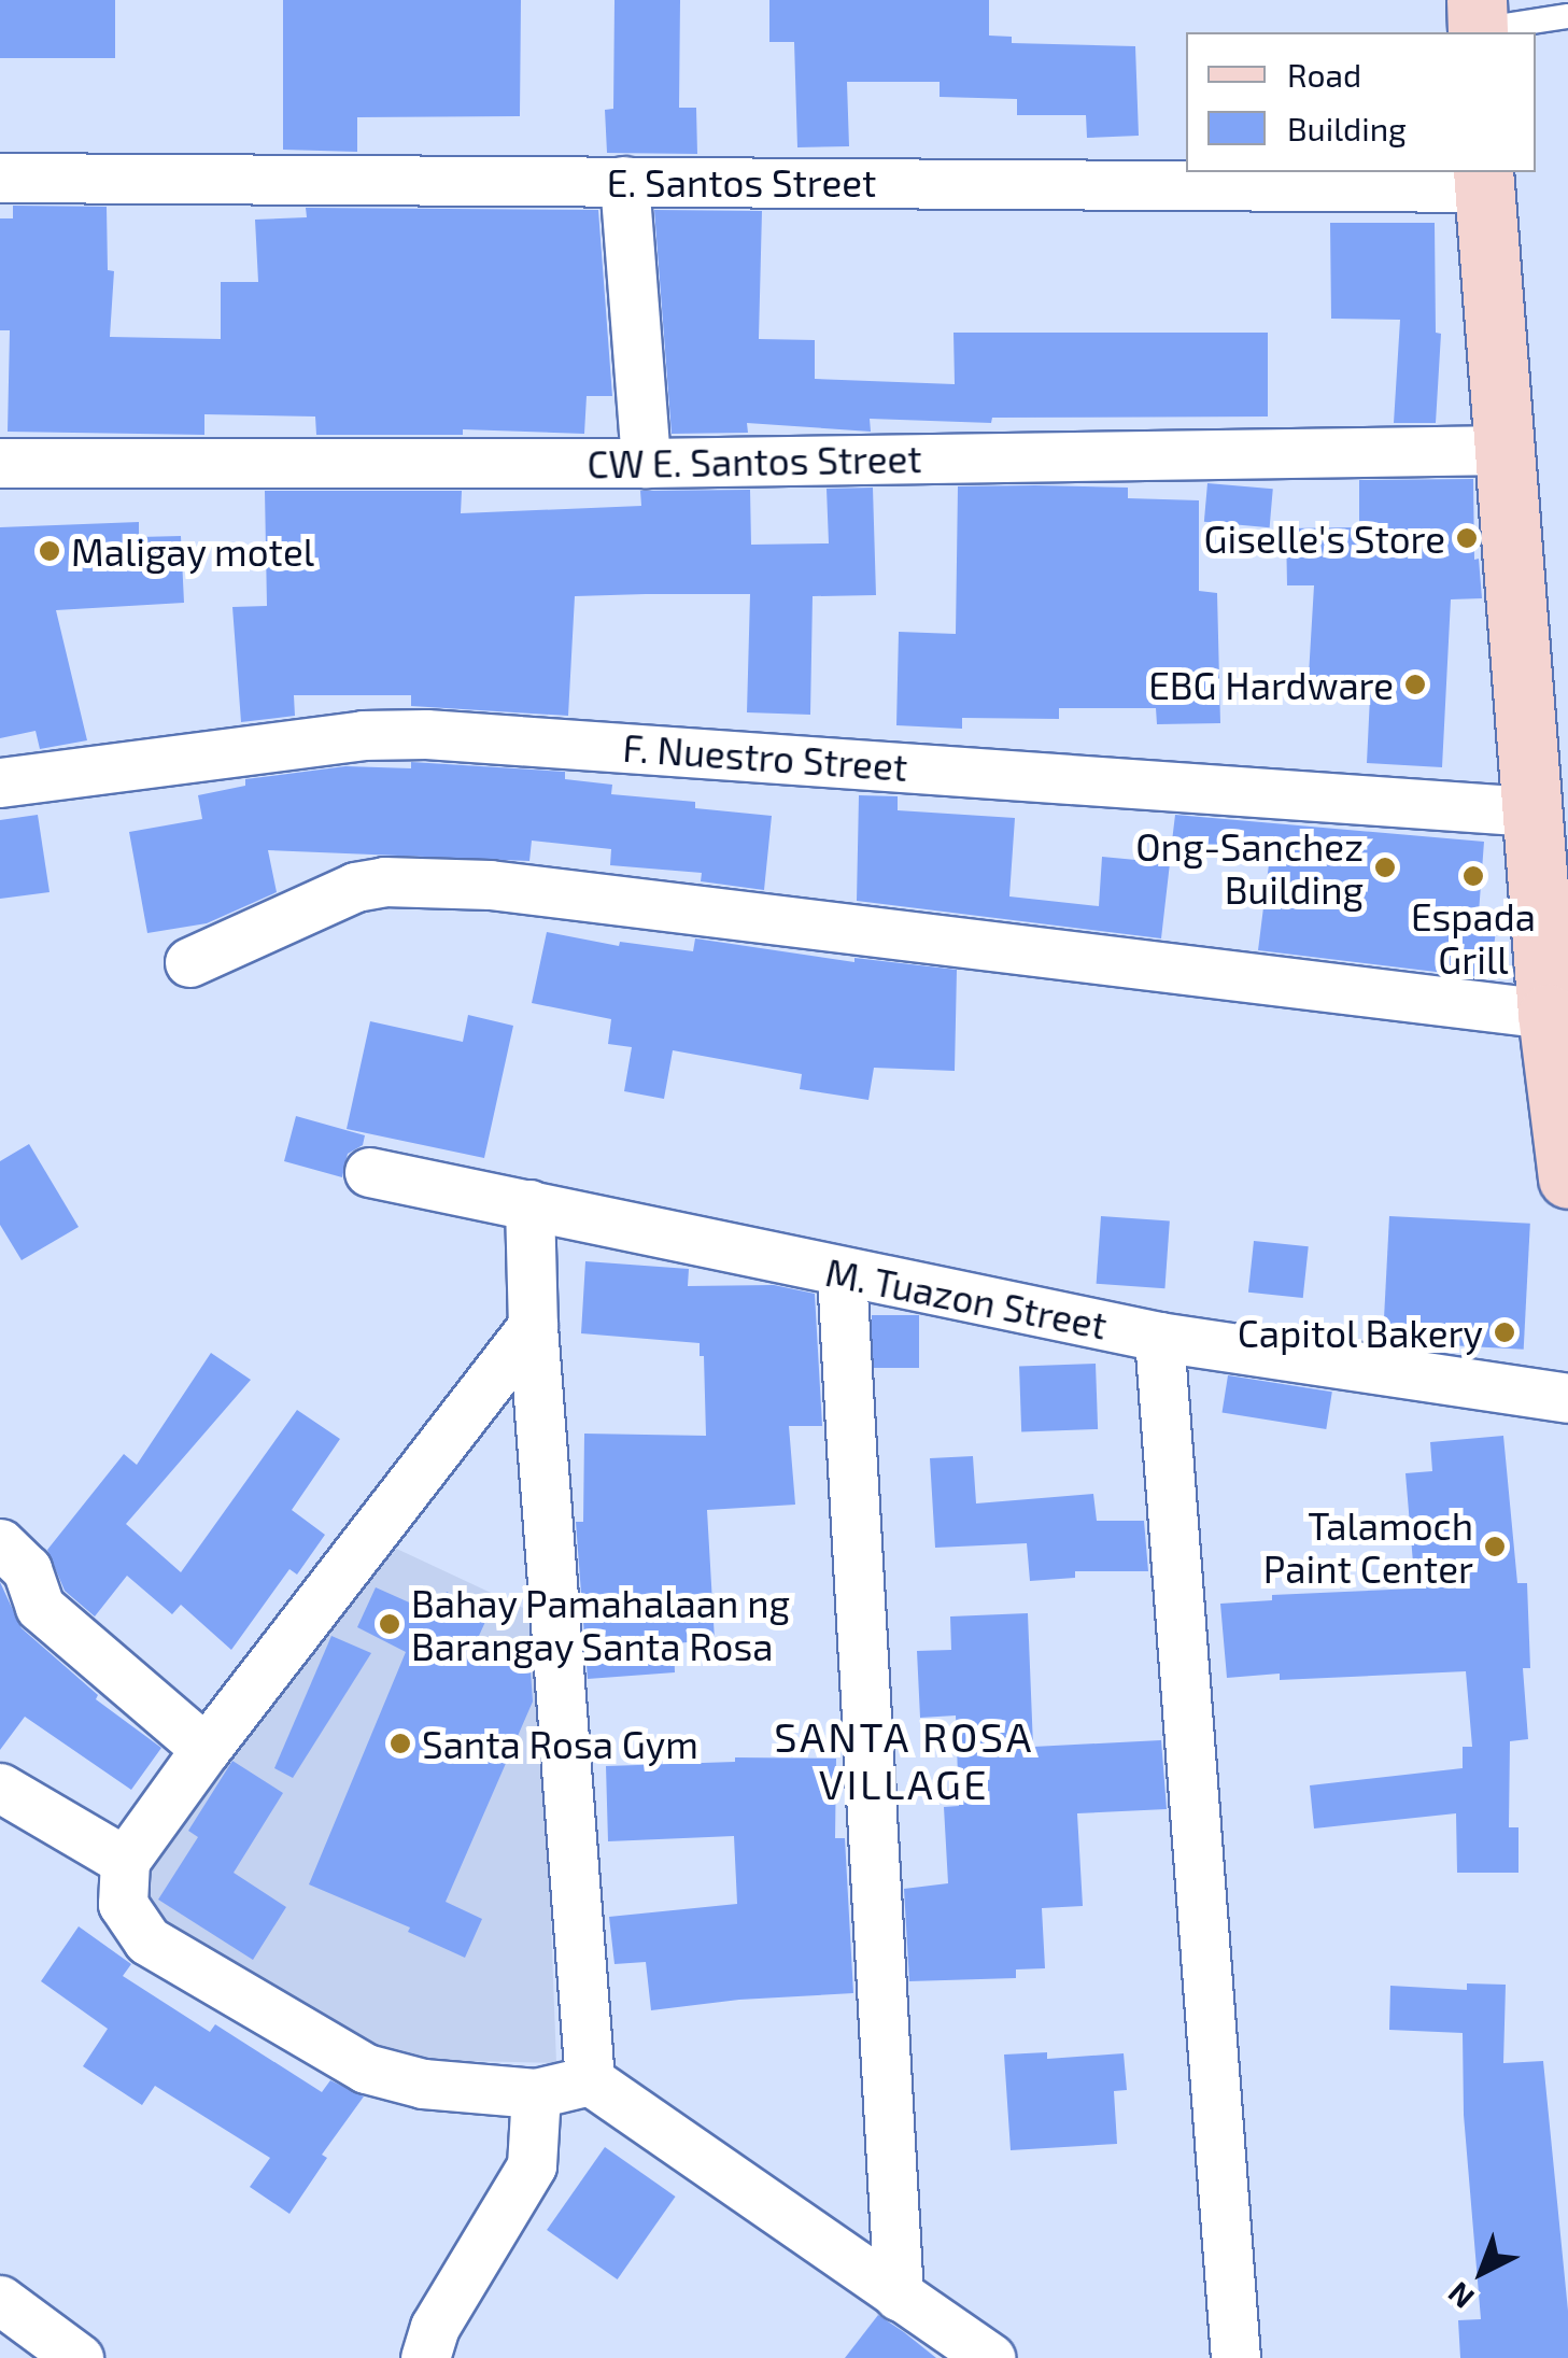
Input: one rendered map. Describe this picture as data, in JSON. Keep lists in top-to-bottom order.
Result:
{
  "streets": {
    "street": [
      "E. Santos Street",
      "CW E. Santos Street",
      "F. Nuestro Street",
      "M. Tuazon Street"
    ]
  },
  "districts": ["SANTA ROSA VILLAGE"],
  "places": [
    "Giselle's Store",
    "Maligay motel",
    "EBG Hardware",
    "Ong-Sanchez Building",
    "Espada Grill",
    "Capitol Bakery",
    "Talamoch Paint Center",
    "Bahay Pamahalaan ng Barangay Santa Rosa",
    "Santa Rosa Gym"
  ],
  "legend": ["Road", "Building"],
  "north": "bottom left"
}
